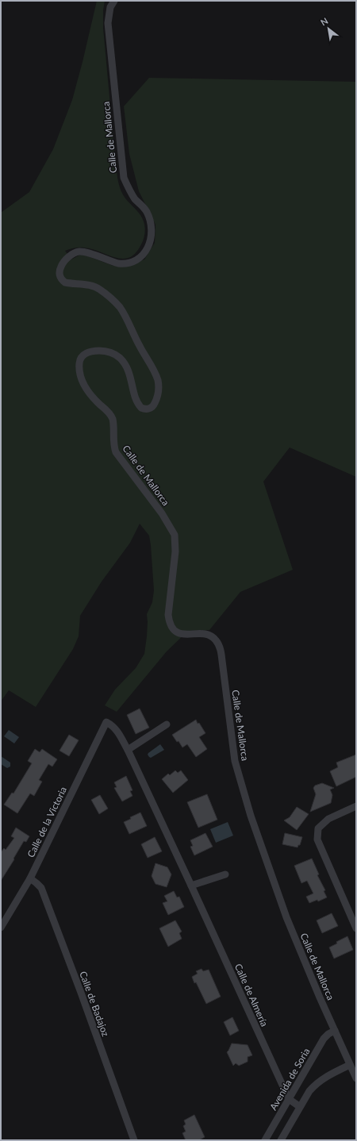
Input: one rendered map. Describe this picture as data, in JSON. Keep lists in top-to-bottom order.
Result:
{
  "streets": {
    "street": [
      "Calle de Mallorca",
      "Calle de la Victoria",
      "Calle de Almería",
      "Calle de Badajoz",
      "Avenida de Soria"
    ]
  },
  "crossings": [
    ["Calle de Mallorca", "Avenida de Soria"],
    ["Calle de la Victoria", "Calle de Almería"],
    ["Calle de la Victoria", "Calle de Badajoz"],
    ["Calle de Almería", "Avenida de Soria"]
  ],
  "north": "top left"
}
